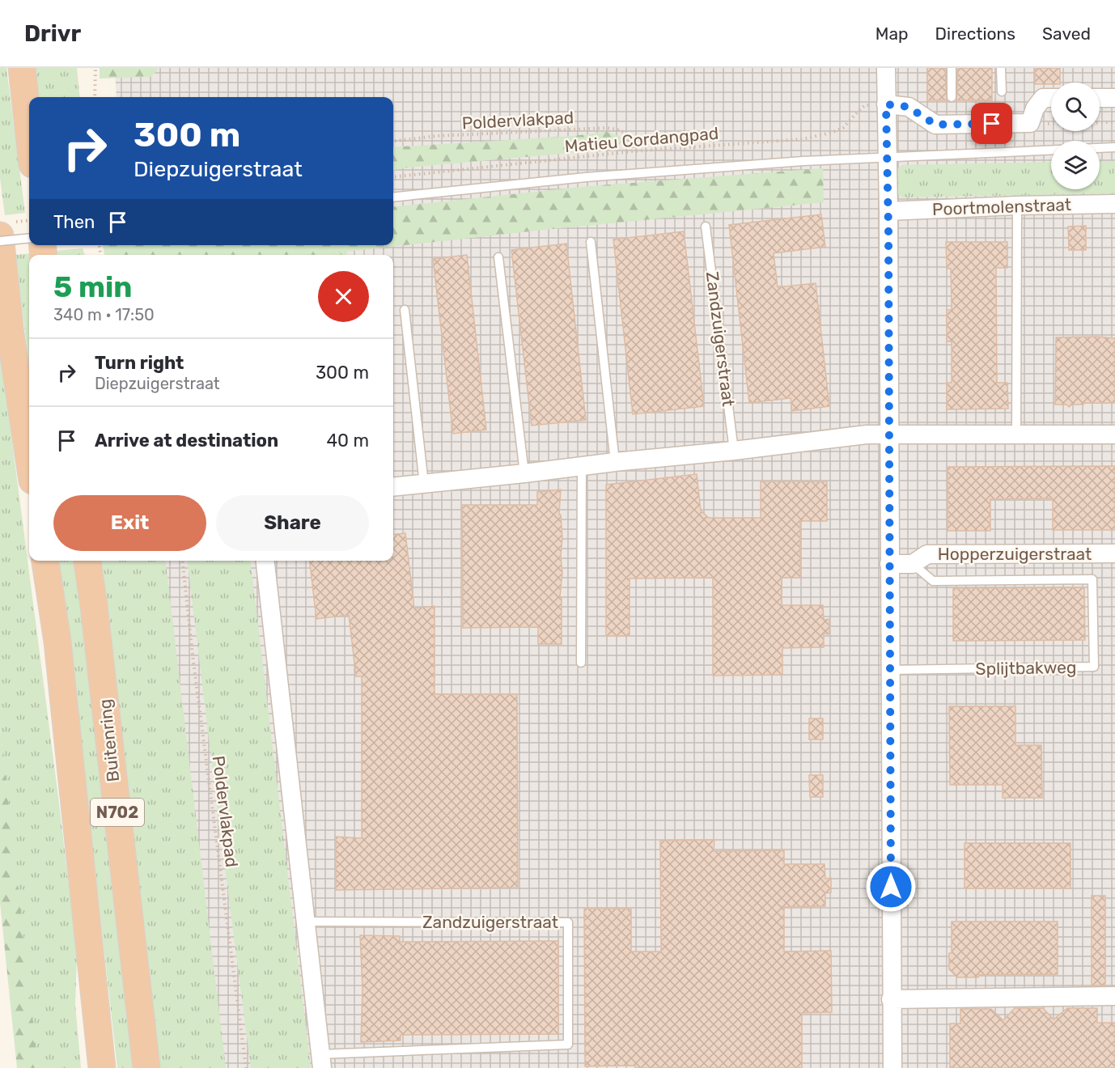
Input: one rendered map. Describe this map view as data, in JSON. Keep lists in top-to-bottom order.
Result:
{
  "streets": {
    "highway": ["Buitenring", "N702"],
    "street": ["Poortmolenstraat", "Zandzuigerstraat", "Hopperzuigerstraat"],
    "lane": ["Splijtbakweg"],
    "path": ["Poldervlakpad", "Matieu Cordangpad"]
  },
  "crossings": [
    ["Poldervlakpad", "Matieu Cordangpad"],
    ["Hopperzuigerstraat", "Splijtbakweg"]
  ],
  "page": {
    "header": "Drivr",
    "nav": ["Map", "Directions", "Saved"],
    "turn": ["300 m", "Diepzuigerstraat"],
    "then": "Then",
    "heading": ["5 min", "340 m · 17:50"],
    "list": [
      {
        "name": "Turn right",
        "note": "Diepzuigerstraat",
        "value": "300 m"
      },
      {
        "name": "Arrive at destination",
        "value": "40 m"
      }
    ],
    "buttons": ["Exit", "Share"]
  }
}
